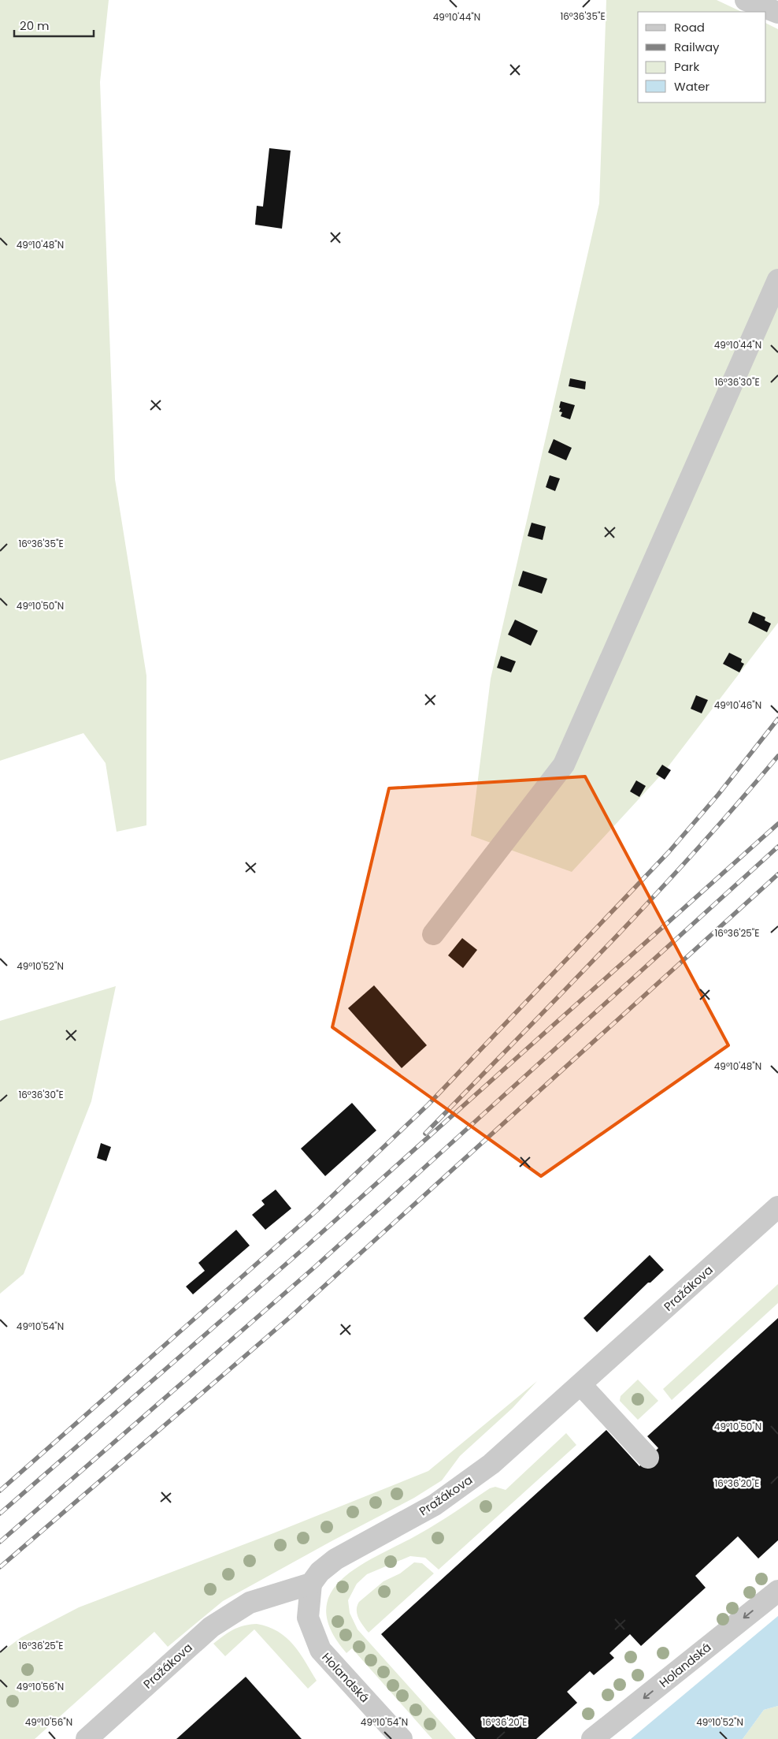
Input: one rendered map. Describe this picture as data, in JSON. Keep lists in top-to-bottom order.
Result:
{
  "streets": {
    "street": ["Pražákova", "Holandská"]
  },
  "crossings": [
    ["Pražákova", "Holandská"]
  ],
  "one_way": ["Holandská"],
  "legend": [
    "Road",
    "Railway",
    "Park",
    "Water"
  ],
  "scale_bar": "20 m",
  "coordinates": [
    "16°36'35\"E",
    "49°10'44\"N",
    "49°10'48\"N",
    "16°36'30\"E",
    "49°10'50\"N",
    "49°10'46\"N",
    "16°36'25\"E",
    "49°10'52\"N",
    "49°10'54\"N",
    "16°36'20\"E",
    "49°10'56\"N"
  ]
}
